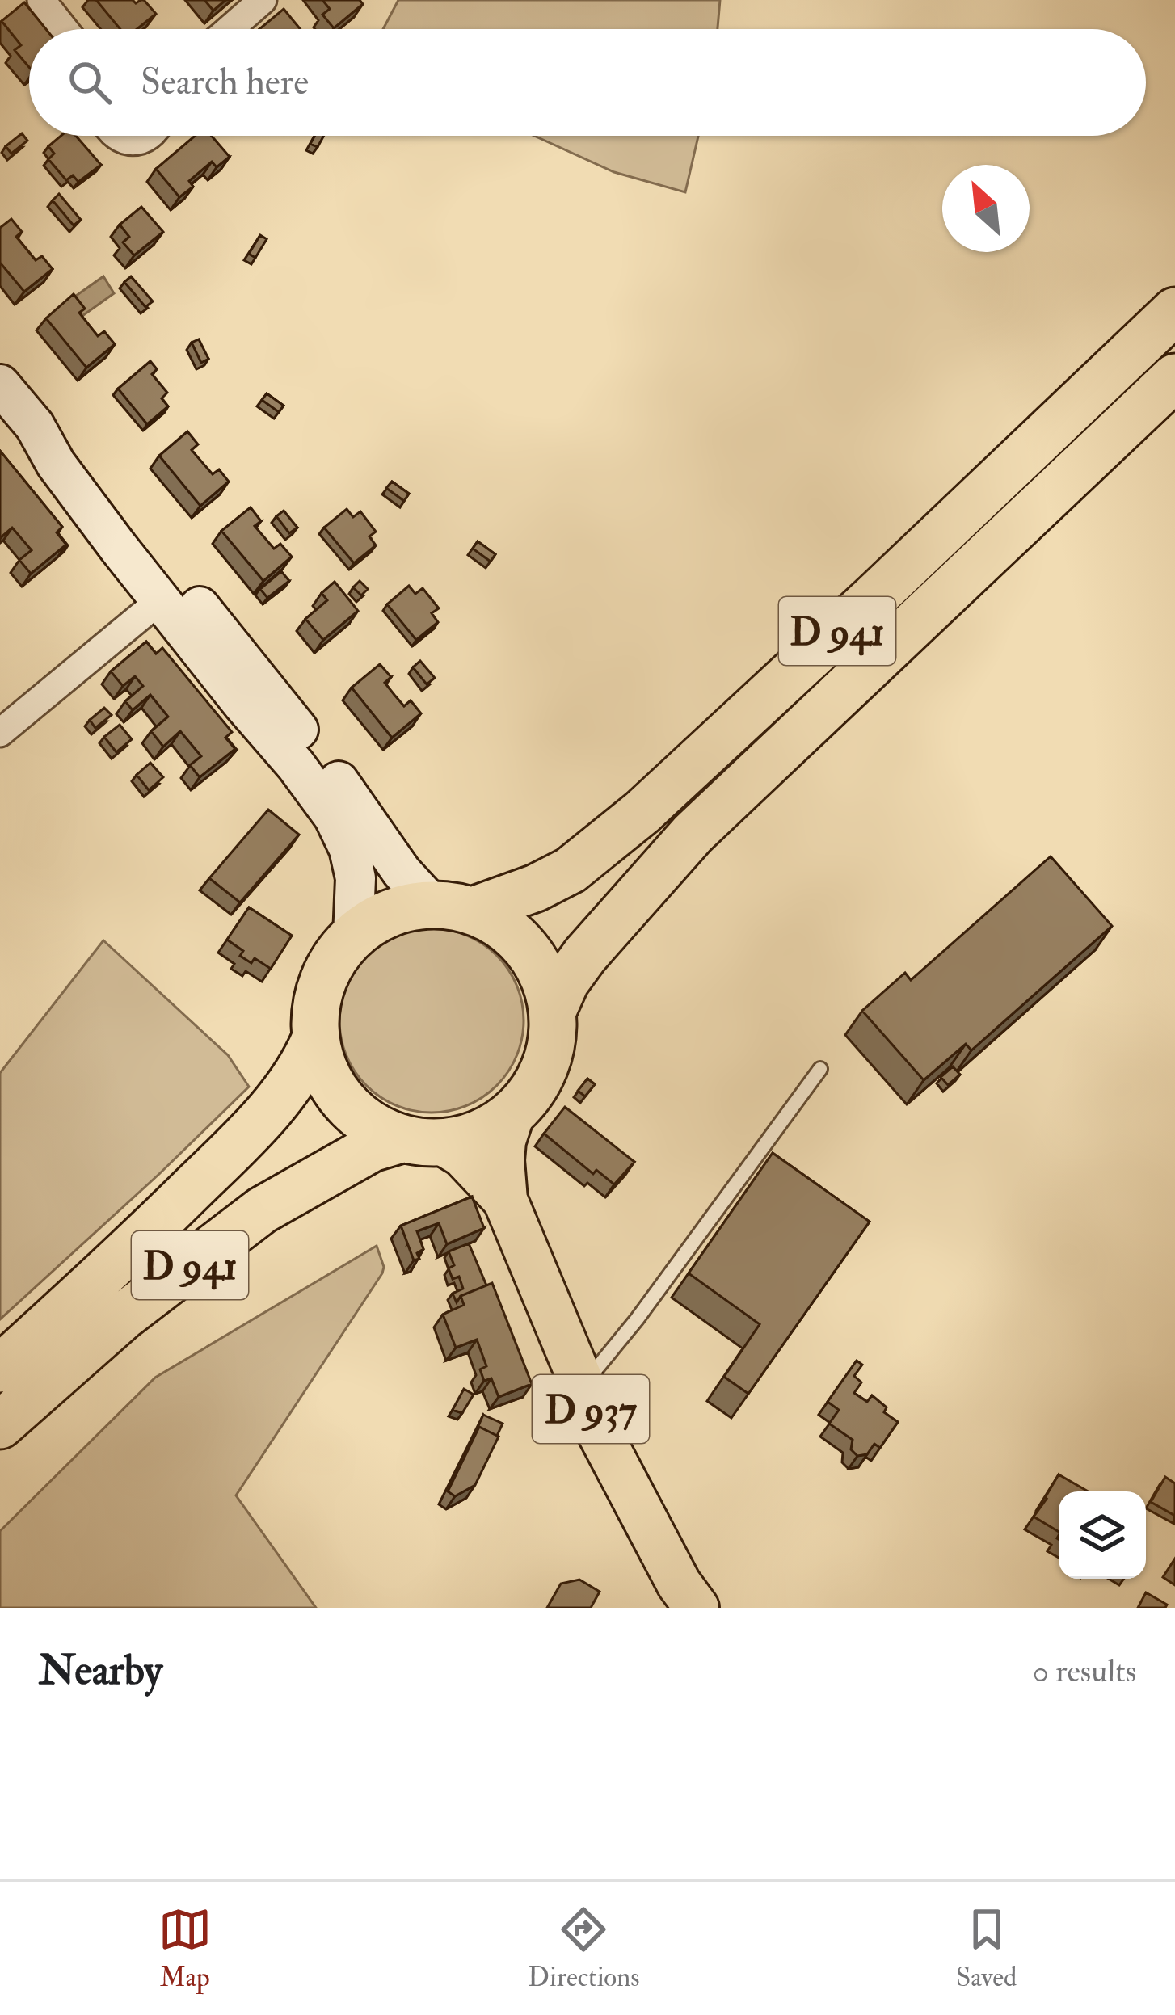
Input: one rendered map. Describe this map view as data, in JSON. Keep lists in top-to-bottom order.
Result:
{
  "streets": {
    "highway": ["D 941"],
    "main road": ["D 937"]
  },
  "crossings": [
    ["D 941", "D 937"]
  ],
  "north": "top left",
  "page": {
    "search": "Search here",
    "heading": ["Nearby", "0 results"],
    "nav": ["Map", "Directions", "Saved"]
  }
}
